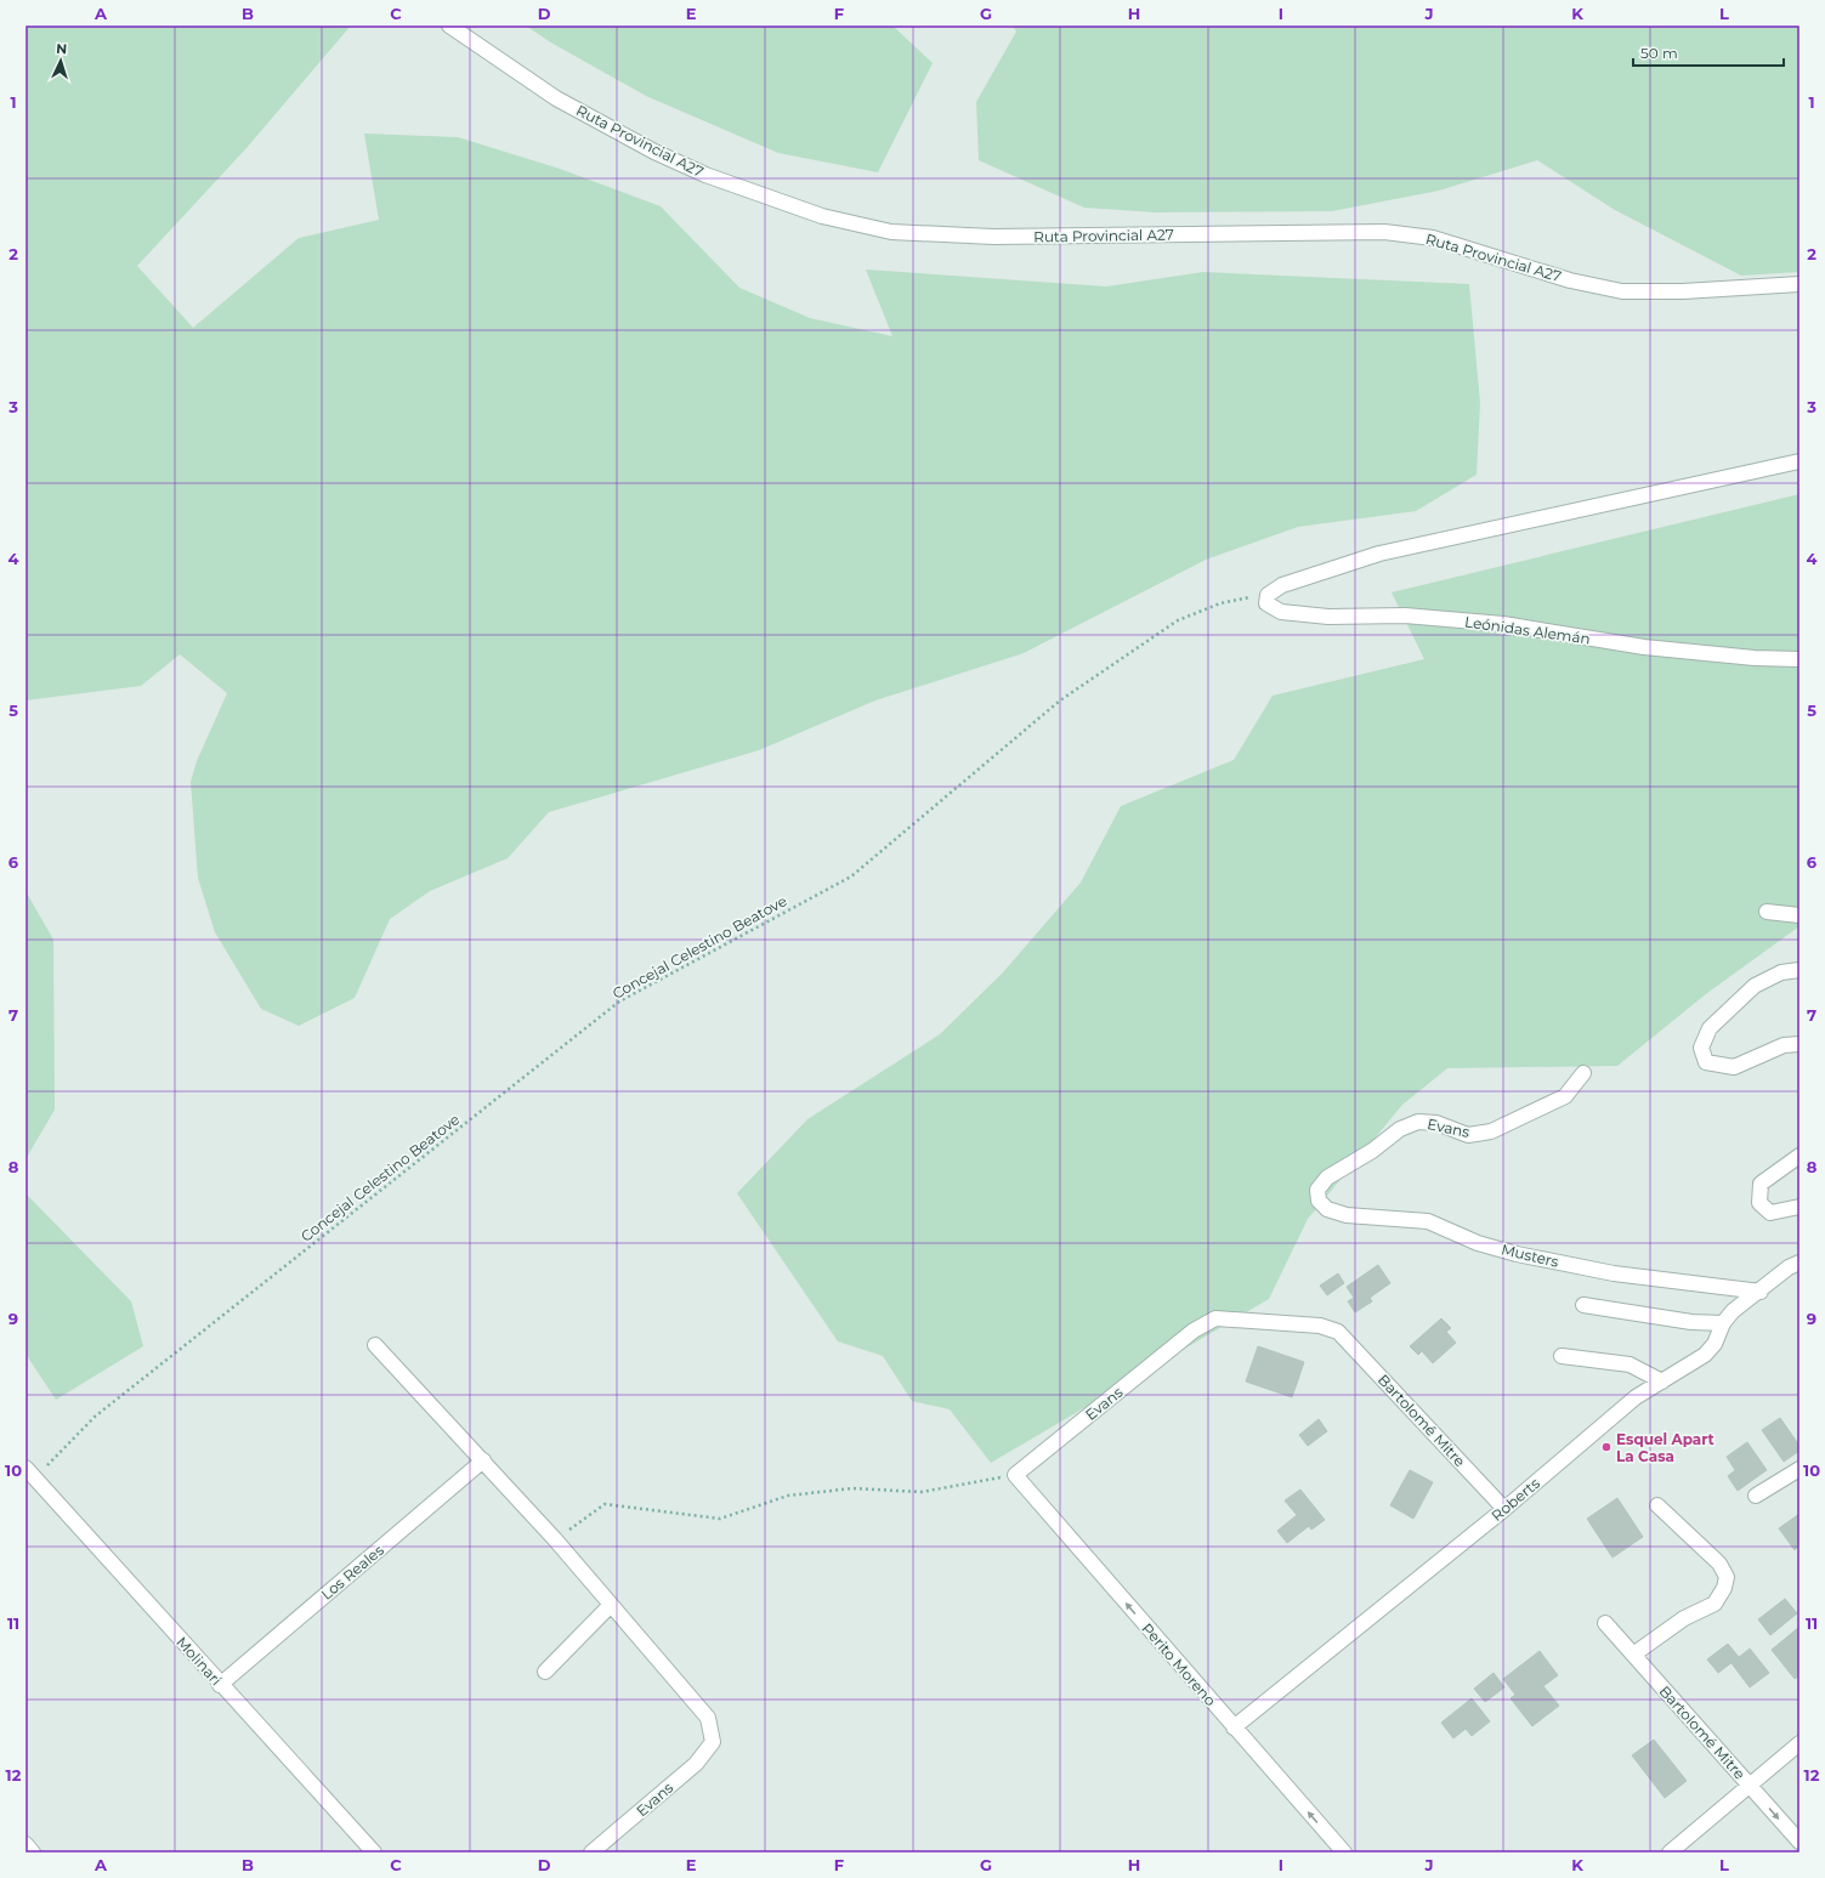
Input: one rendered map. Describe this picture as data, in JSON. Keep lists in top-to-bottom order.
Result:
{
  "streets": {
    "street": [
      "Ruta Provincial A27",
      "Leónidas Alemán",
      "Evans",
      "Musters",
      "Bartolomé Mitre",
      "Roberts",
      "Los Reales",
      "Molinari",
      "Perito Moreno"
    ],
    "path": ["Concejal Celestino Beatove"]
  },
  "crossings": [
    ["Leónidas Alemán", "Concejal Celestino Beatove"],
    ["Concejal Celestino Beatove", "Molinari"],
    ["Evans", "Musters"],
    ["Evans", "Bartolomé Mitre"],
    ["Evans", "Perito Moreno"],
    ["Musters", "Roberts"],
    ["Bartolomé Mitre", "Roberts"],
    ["Roberts", "Perito Moreno"],
    ["Los Reales", "Molinari"]
  ],
  "one_way": ["Perito Moreno"],
  "places": ["Esquel Apart La Casa"],
  "scale_bar": "50 m",
  "north": "top",
  "grid": {
    "columns": [
      "A",
      "B",
      "C",
      "D",
      "E",
      "F",
      "G",
      "H",
      "I",
      "J",
      "K",
      "L"
    ],
    "rows": [
      "1",
      "2",
      "3",
      "4",
      "5",
      "6",
      "7",
      "8",
      "9",
      "10",
      "11",
      "12"
    ]
  }
}
